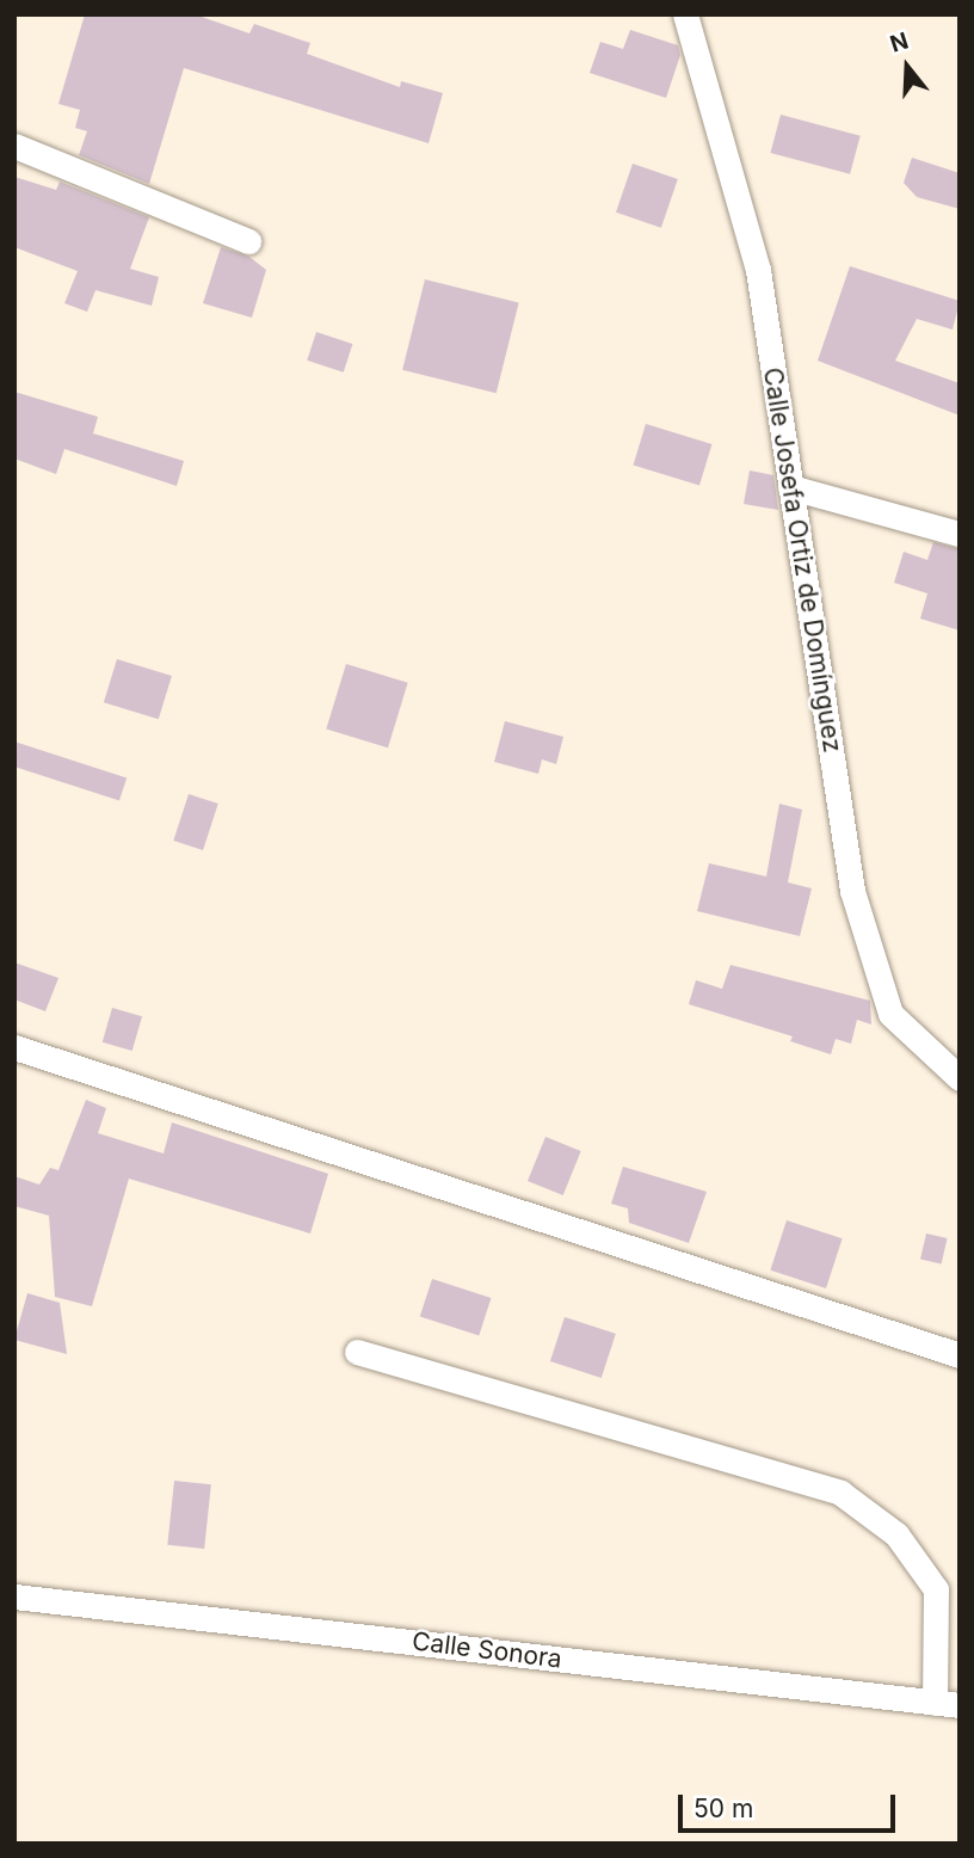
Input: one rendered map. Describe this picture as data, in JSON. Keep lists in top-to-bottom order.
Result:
{
  "streets": {
    "street": ["Calle Josefa Ortiz de Domínguez", "Calle Sonora"]
  },
  "scale_bar": "50 m",
  "north": "top"
}
